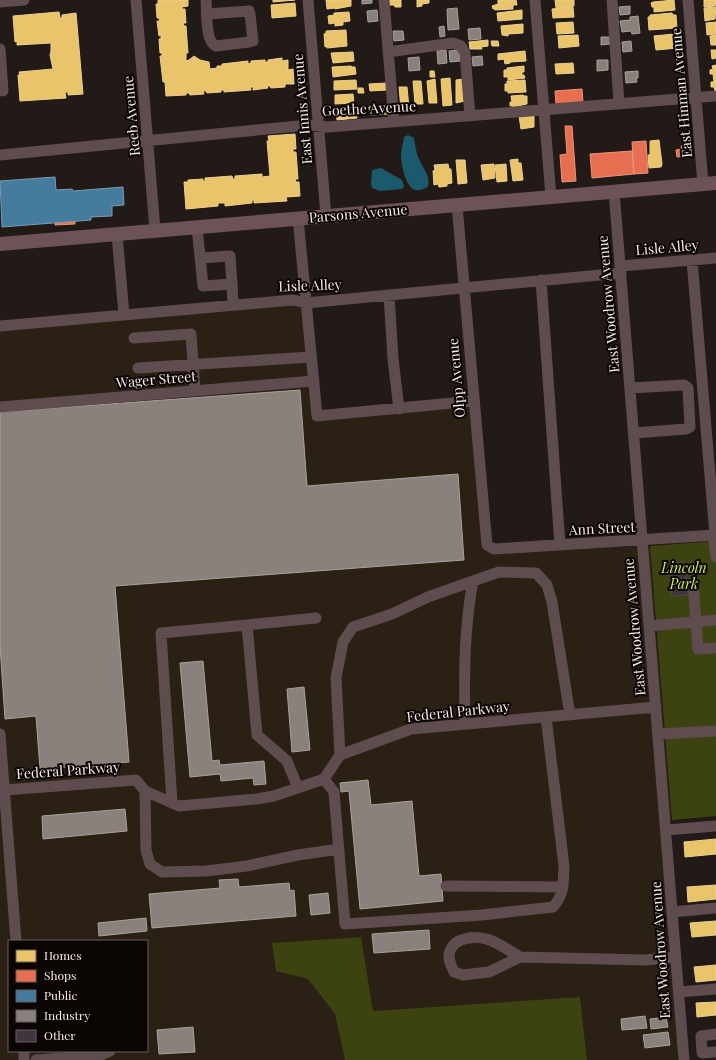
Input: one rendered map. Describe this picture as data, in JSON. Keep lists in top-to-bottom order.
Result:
{
  "streets": {
    "main road": ["Parsons Avenue"],
    "street": [
      "East Hinman Avenue",
      "Goethe Avenue",
      "East Innis Avenue",
      "Reeb Avenue",
      "Lisle Alley",
      "East Woodrow Avenue",
      "Olpp Avenue",
      "Wager Street",
      "Ann Street",
      "Federal Parkway"
    ]
  },
  "crossings": [
    ["East Hinman Avenue", "Goethe Avenue"],
    ["East Hinman Avenue", "Parsons Avenue"],
    ["Goethe Avenue", "East Innis Avenue"],
    ["Goethe Avenue", "Reeb Avenue"],
    ["East Innis Avenue", "Parsons Avenue"],
    ["Reeb Avenue", "Parsons Avenue"],
    ["Parsons Avenue", "East Woodrow Avenue"],
    ["Parsons Avenue", "Olpp Avenue"],
    ["Lisle Alley", "East Woodrow Avenue"],
    ["Lisle Alley", "Olpp Avenue"],
    ["East Woodrow Avenue", "Ann Street"],
    ["East Woodrow Avenue", "Federal Parkway"],
    ["Olpp Avenue", "Ann Street"]
  ],
  "parks": ["Lincoln Park"],
  "legend": [
    "Homes",
    "Shops",
    "Public",
    "Industry",
    "Other"
  ]
}
